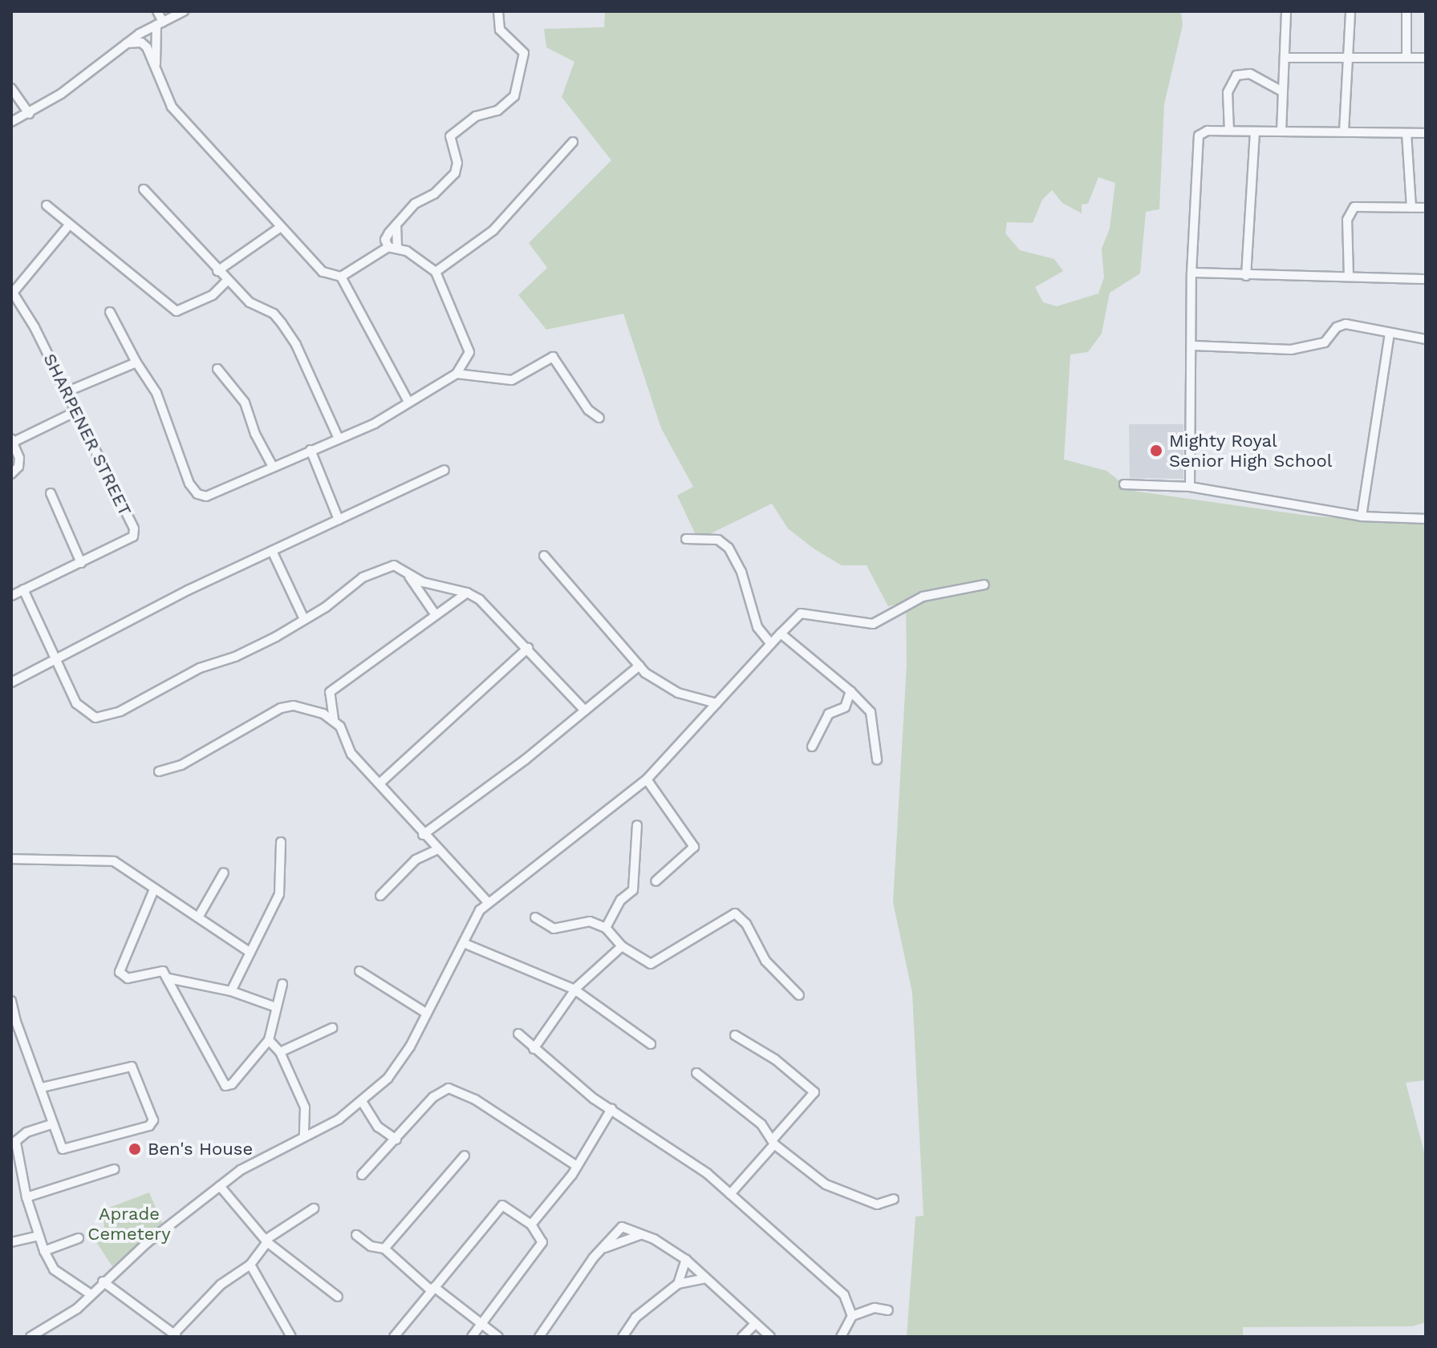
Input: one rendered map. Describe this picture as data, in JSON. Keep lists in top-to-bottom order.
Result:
{
  "streets": {
    "street": ["SHARPENER STREET"]
  },
  "parks": ["Aprade Cemetery"],
  "places": ["Mighty Royal Senior High School", "Ben's House"]
}
